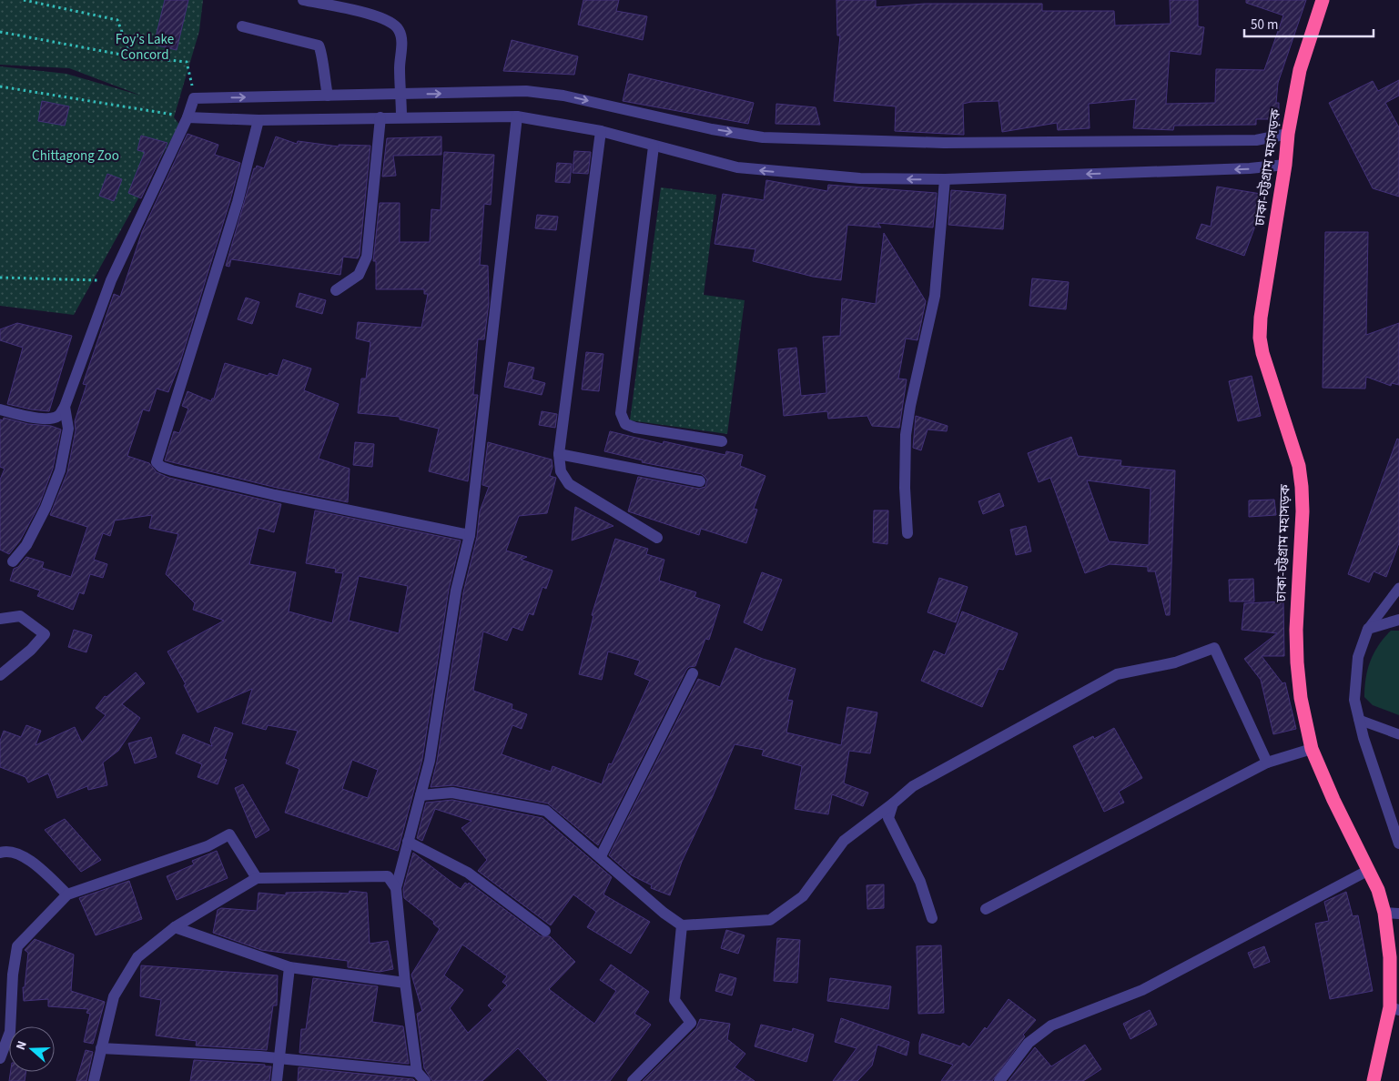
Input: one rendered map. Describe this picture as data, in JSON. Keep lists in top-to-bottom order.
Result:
{
  "streets": {
    "highway": ["ঢাকা-চট্টগ্রাম মহাসড়ক"]
  },
  "parks": ["Foy’s Lake Concord", "Chittagong Zoo"],
  "scale_bar": "50 m",
  "north": "left"
}
